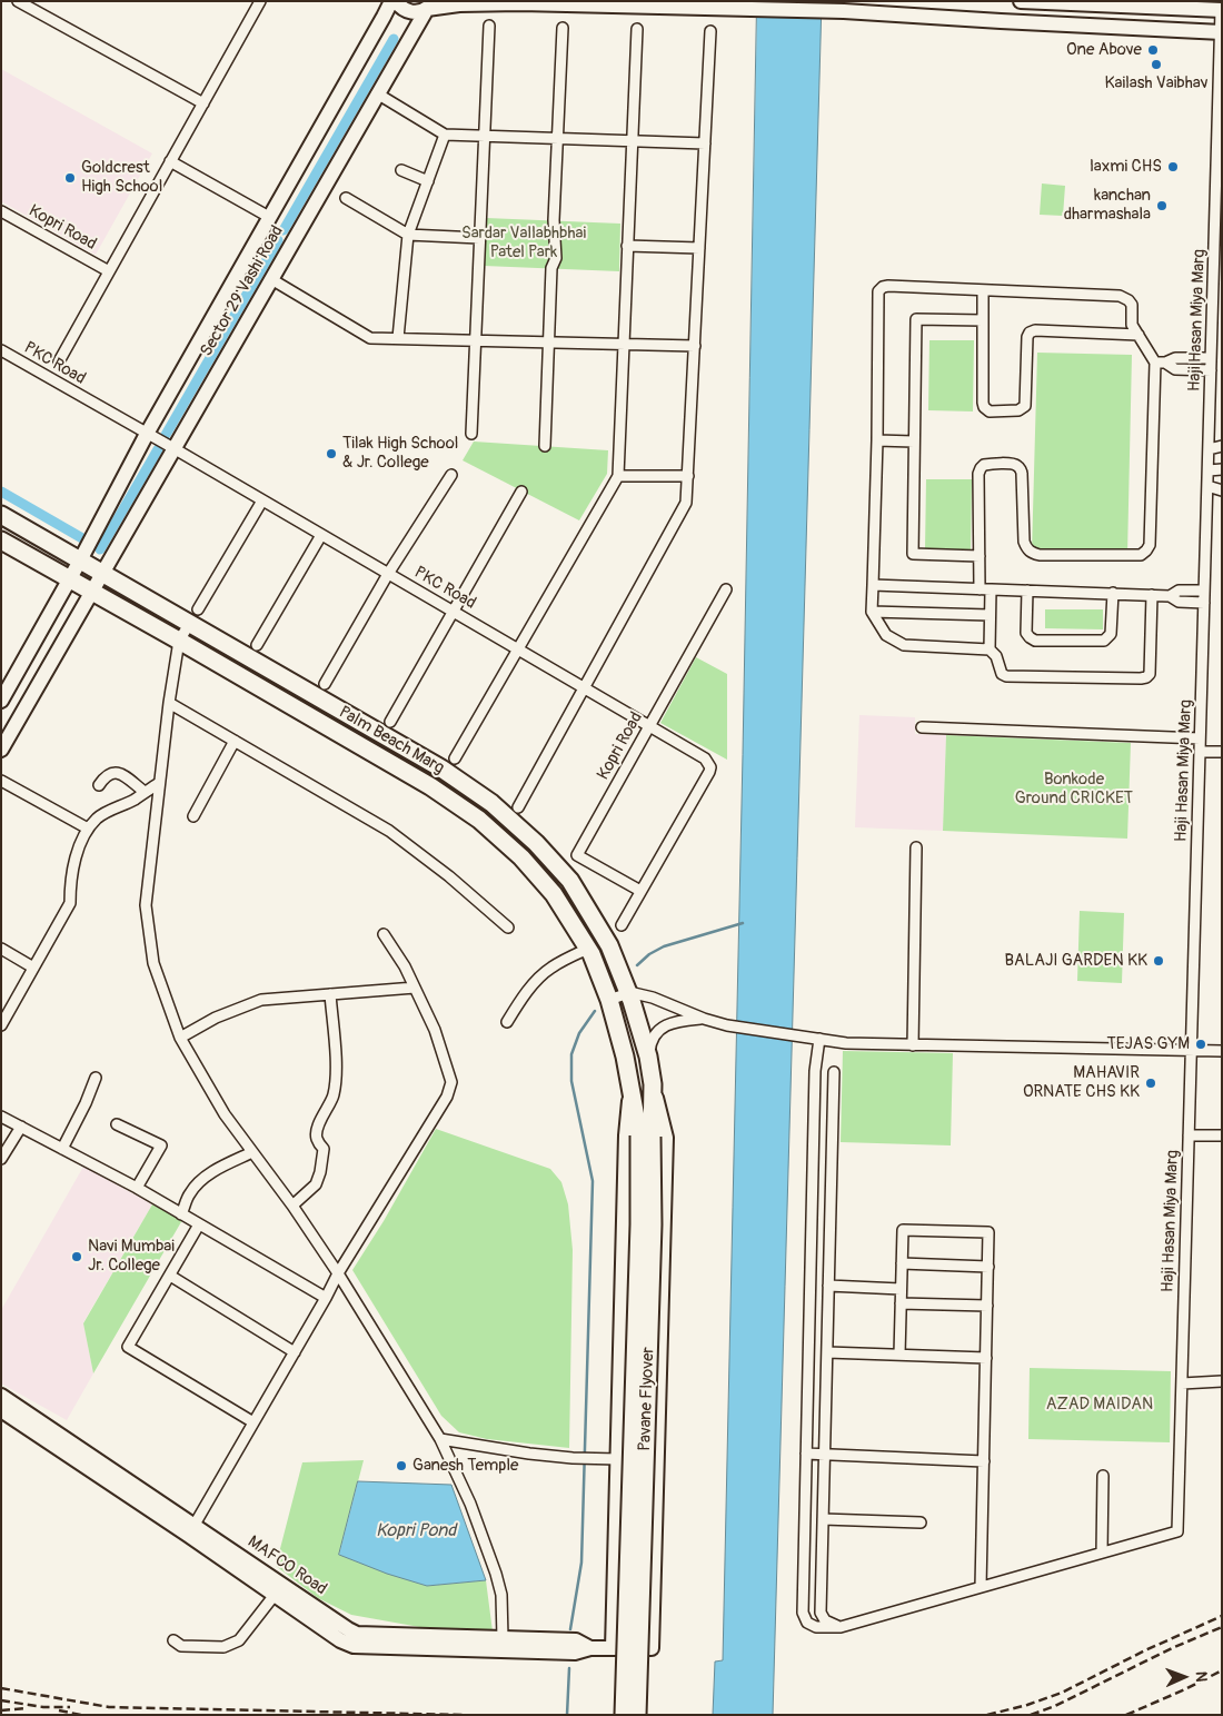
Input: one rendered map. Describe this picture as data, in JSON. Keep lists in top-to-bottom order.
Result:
{
  "streets": {
    "main road": [
      "Sector 29 Vashi Road",
      "Palm Beach Marg",
      "Pavane Flyover",
      "MAFCO Road"
    ],
    "street": ["Kopri Road", "Haji Hasan Miya Marg", "PKC Road"]
  },
  "crossings": [
    ["Kopri Road", "PKC Road"],
    ["Sector 29 Vashi Road", "PKC Road"],
    ["Sector 29 Vashi Road", "Palm Beach Marg"],
    ["Palm Beach Marg", "Pavane Flyover"],
    ["Palm Beach Marg", "MAFCO Road"],
    ["Pavane Flyover", "MAFCO Road"]
  ],
  "water": ["Kopri Pond"],
  "parks": ["Sardar Vallabhbhai Patel Park", "Bonkode Ground CRICKET", "AZAD MAIDAN"],
  "places": [
    "One Above",
    "Kailash Vaibhav",
    "laxmi CHS",
    "Goldcrest High School",
    "kanchan dharmashala",
    "Tilak High School & Jr. College",
    "BALAJI GARDEN KK",
    "TEJAS GYM",
    "MAHAVIR ORNATE CHS KK",
    "Navi Mumbai Jr. College",
    "Ganesh Temple"
  ],
  "north": "right"
}
